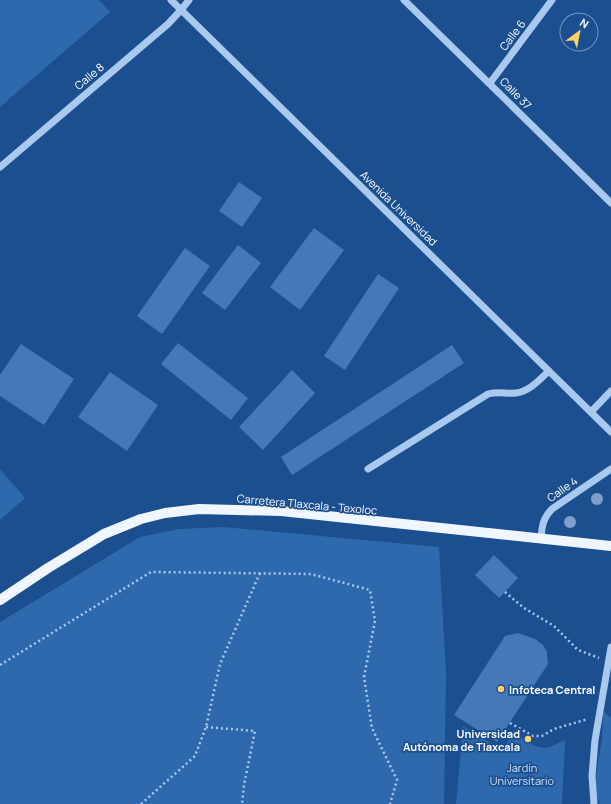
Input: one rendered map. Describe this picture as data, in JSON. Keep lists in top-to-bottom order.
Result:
{
  "streets": {
    "main road": ["Carretera Tlaxcala - Texoloc"],
    "street": [
      "Calle 6",
      "Calle 8",
      "Calle 37",
      "Avenida Universidad",
      "Calle 4"
    ]
  },
  "crossings": [
    ["Calle 6", "Calle 37"],
    ["Calle 8", "Avenida Universidad"],
    ["Calle 4", "Carretera Tlaxcala - Texoloc"]
  ],
  "parks": ["Jardín Universitario"],
  "places": ["Infoteca Central", "Universidad Autónoma de Tlaxcala"],
  "north": "top right"
}
